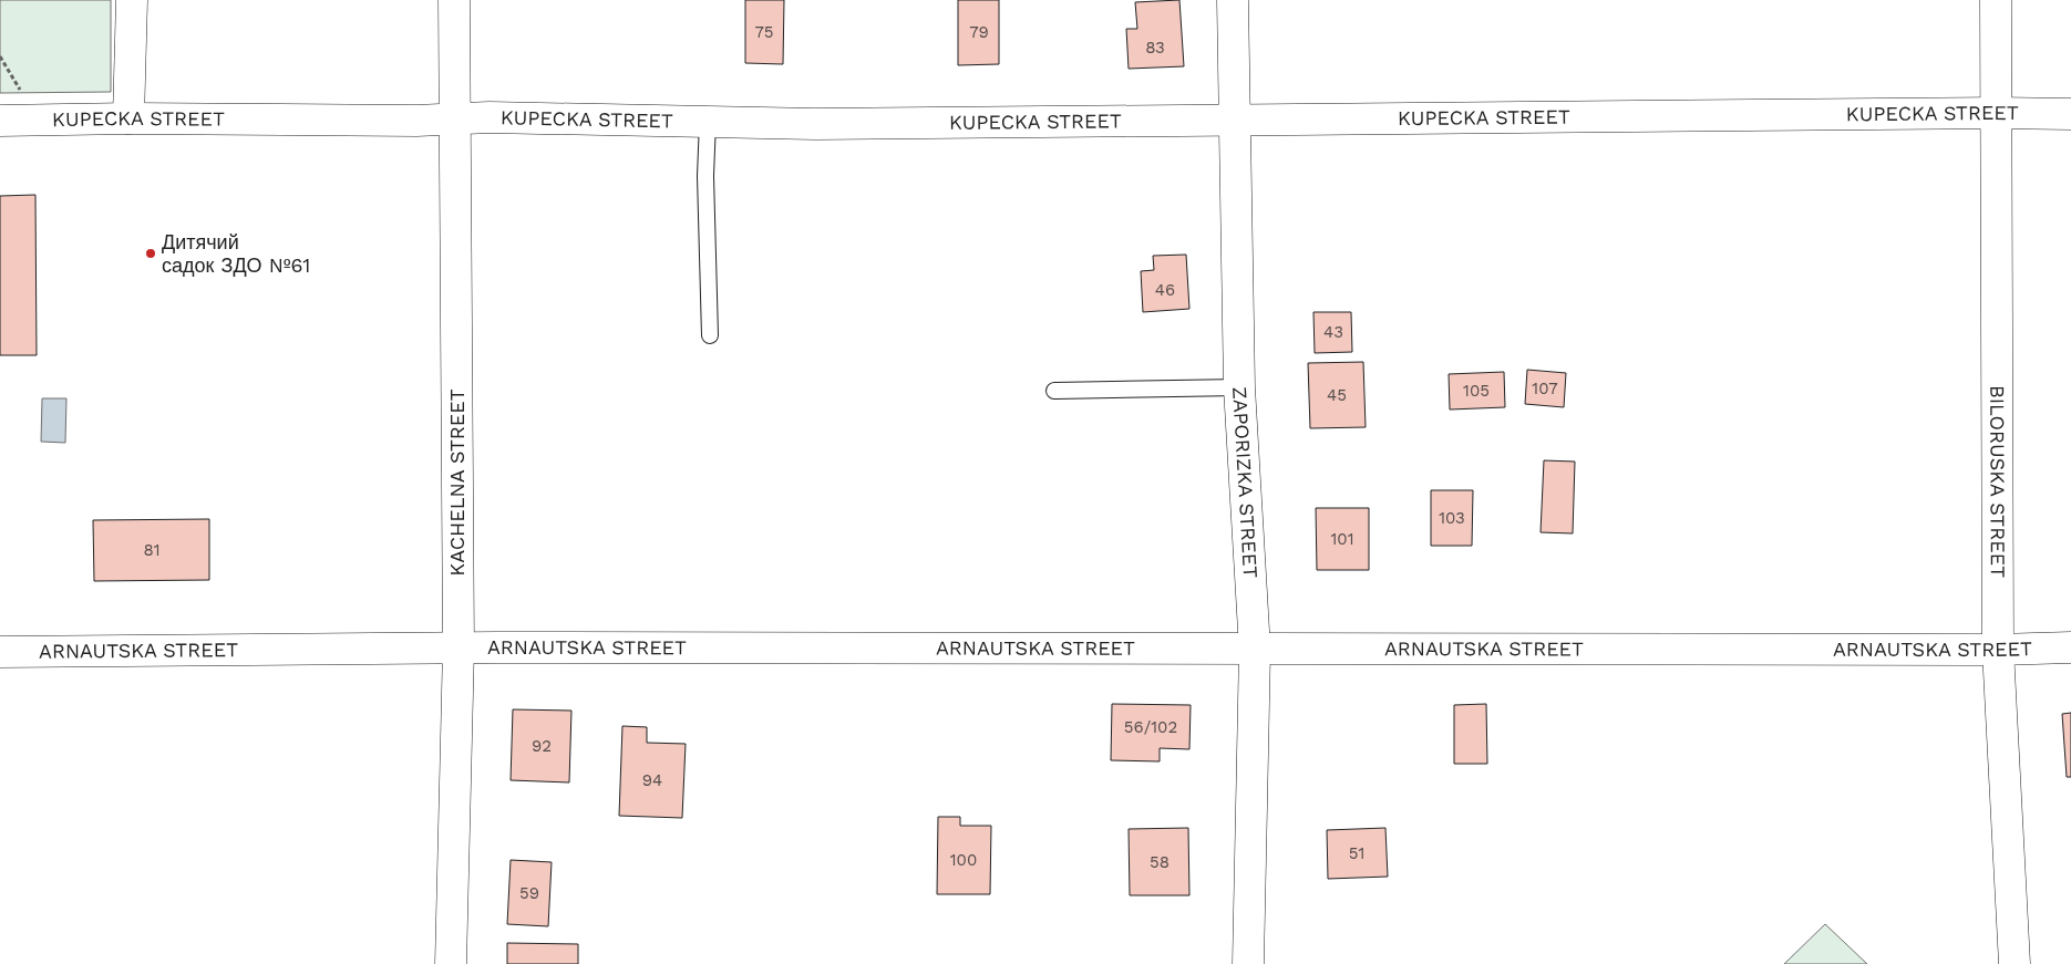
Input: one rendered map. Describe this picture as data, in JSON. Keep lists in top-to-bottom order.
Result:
{
  "streets": {
    "street": [
      "KUPECKA STREET",
      "BILORUSKA STREET",
      "KACHELNA STREET",
      "ZAPORIZKA STREET",
      "ARNAUTSKA STREET"
    ]
  },
  "crossings": [
    ["KUPECKA STREET", "BILORUSKA STREET"],
    ["KUPECKA STREET", "KACHELNA STREET"],
    ["KUPECKA STREET", "ZAPORIZKA STREET"],
    ["BILORUSKA STREET", "ARNAUTSKA STREET"],
    ["KACHELNA STREET", "ARNAUTSKA STREET"],
    ["ZAPORIZKA STREET", "ARNAUTSKA STREET"]
  ],
  "places": ["Дитячий садок ЗДО №61"],
  "house_numbers": [
    "75",
    "79",
    "83",
    "46",
    "43",
    "107",
    "105",
    "45",
    "103",
    "101",
    "81",
    "56/102",
    "92",
    "94",
    "51",
    "100",
    "58",
    "59"
  ]
}
